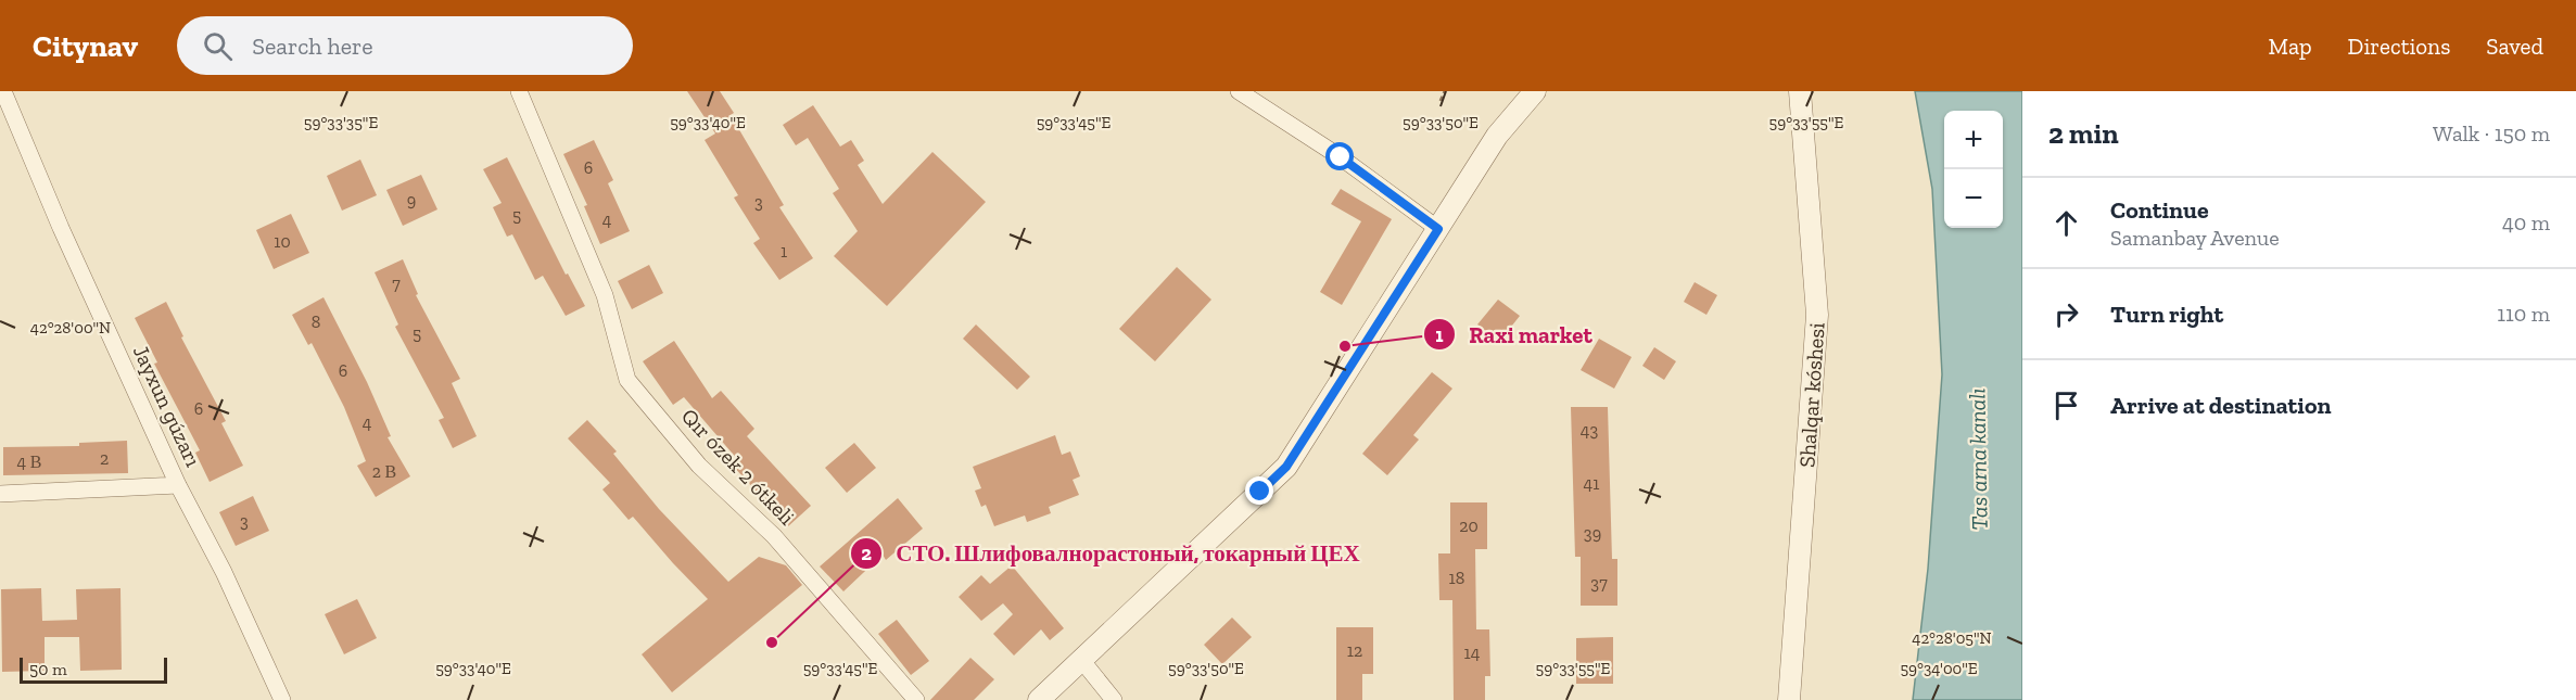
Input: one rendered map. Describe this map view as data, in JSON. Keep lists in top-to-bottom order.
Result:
{
  "streets": {
    "street": ["Shalqar kóshesi", "Jayxun gúzarı", "Qır ózek 2 ótkeli"]
  },
  "water": ["Tas arna kanalı"],
  "places": ["Raxi market", "СТО. Шлифовалнорастоный, токарный ЦЕХ"],
  "house_numbers": [
    "6",
    "9",
    "3",
    "5",
    "4",
    "10",
    "1",
    "7",
    "8",
    "5",
    "6",
    "6",
    "4",
    "43",
    "2",
    "4 В",
    "2 В",
    "41",
    "3",
    "20",
    "39",
    "18",
    "37",
    "12",
    "14"
  ],
  "scale_bar": "50 m",
  "page": {
    "header": "Citynav",
    "search": "Search here",
    "nav": ["Map", "Directions", "Saved"],
    "heading": ["2 min", "Walk · 150 m"],
    "map_buttons": ["+", "−"],
    "list": [
      ["Continue", "Samanbay Avenue", "40 m"],
      ["Turn right", "110 m"],
      "Arrive at destination"
    ],
    "scale": "50 m"
  },
  "coordinates": [
    "59°33'35\"E",
    "59°33'40\"E",
    "59°33'45\"E",
    "59°33'50\"E",
    "59°33'55\"E",
    "42°28'00\"N",
    "42°28'05\"N",
    "59°34'00\"E"
  ]
}
